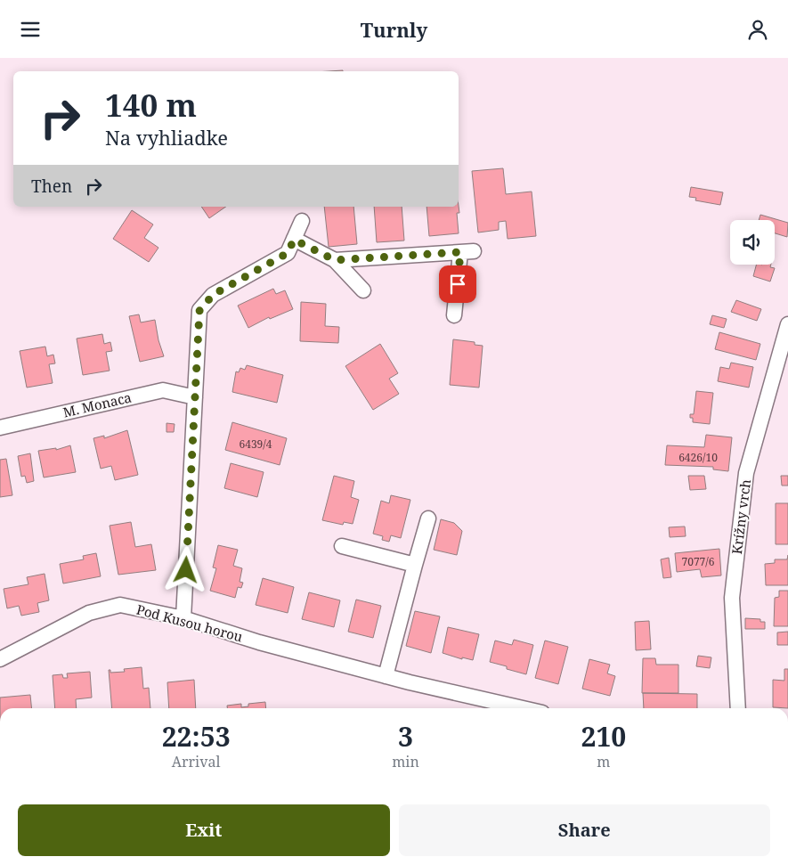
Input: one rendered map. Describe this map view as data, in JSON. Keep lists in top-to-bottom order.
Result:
{
  "streets": {
    "street": ["M. Monaca", "Krížny vrch", "Pod Kusou horou"]
  },
  "house_numbers": ["6439/4", "6426/10", "7077/6"],
  "page": {
    "header": "Turnly",
    "turn": ["140 m", "Na vyhliadke"],
    "then": "Then",
    "eta": [
      "22:53",
      "Arrival",
      "3",
      "min",
      "210",
      "m"
    ],
    "buttons": ["Exit", "Share"]
  }
}
